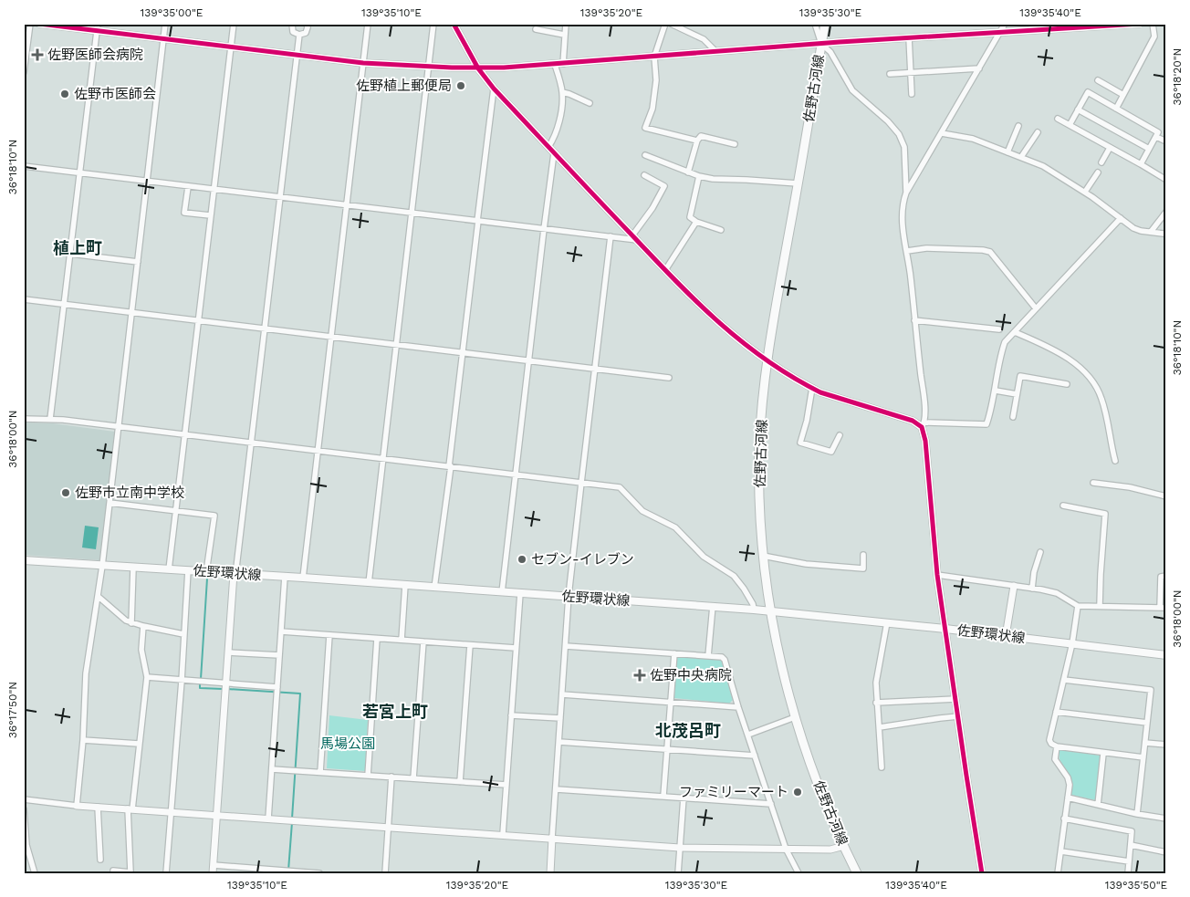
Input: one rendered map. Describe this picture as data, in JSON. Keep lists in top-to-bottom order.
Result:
{
  "streets": {
    "main road": ["佐野古河線", "佐野環状線"]
  },
  "crossings": [
    ["佐野古河線", "佐野環状線"]
  ],
  "districts": ["植上町", "若宮上町", "北茂呂町"],
  "parks": ["馬場公園"],
  "places": {
    "health": ["佐野医師会病院", "佐野中央病院"],
    "other": [
      "佐野植上郵便局",
      "佐野市医師会",
      "佐野市立南中学校",
      "セブン-イレブン",
      "ファミリーマート"
    ]
  },
  "coordinates": [
    "139°35'00\"E",
    "139°35'10\"E",
    "139°35'20\"E",
    "139°35'30\"E",
    "139°35'40\"E",
    "36°18'20\"N",
    "36°18'10\"N",
    "36°18'00\"N",
    "36°17'50\"N",
    "139°35'50\"E"
  ]
}
